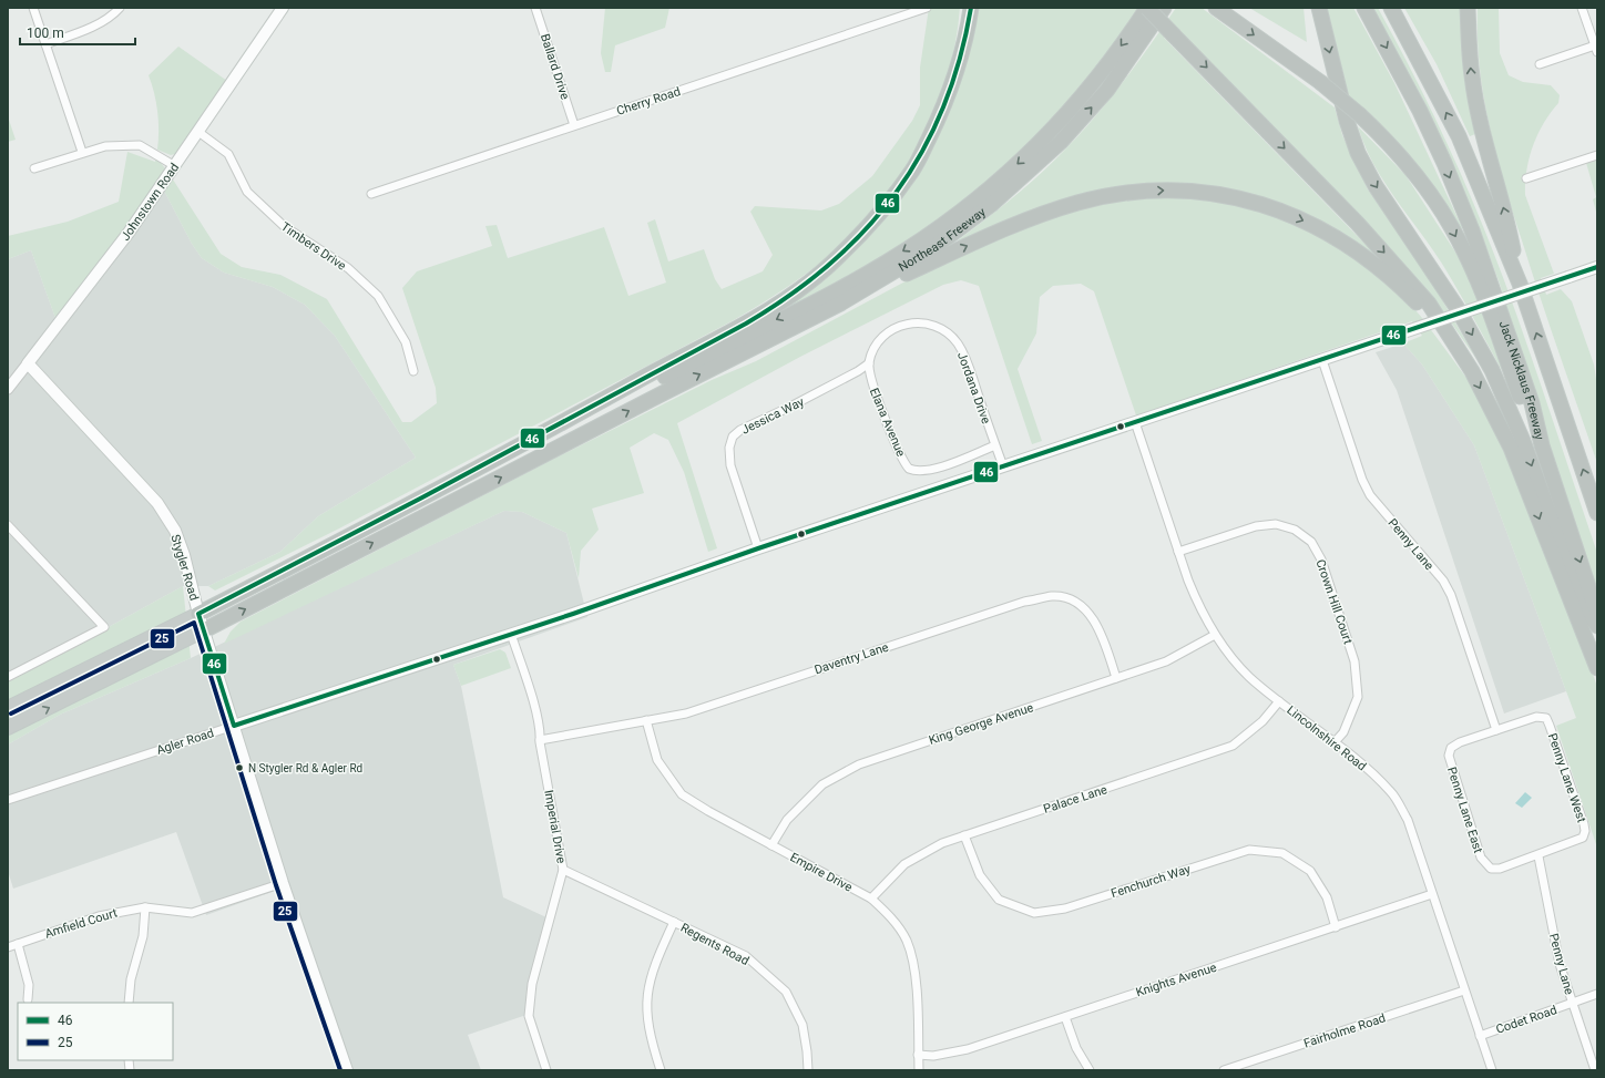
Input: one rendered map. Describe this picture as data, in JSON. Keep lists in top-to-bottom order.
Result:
{
  "streets": {
    "highway": ["Northeast Freeway", "Jack Nicklaus Freeway"],
    "main road": ["Johnstown Road", "Stygler Road", "Agler Road"],
    "street": [
      "Ballard Drive",
      "Cherry Road",
      "Timbers Drive",
      "Jordana Drive",
      "Jessica Way",
      "Elana Avenue",
      "Penny Lane",
      "Crown Hill Court",
      "Daventry Lane",
      "King George Avenue",
      "Lincolnshire Road",
      "Penny Lane West",
      "Palace Lane",
      "Penny Lane East",
      "Imperial Drive",
      "Empire Drive",
      "Fenchurch Way",
      "Amfield Court",
      "Regents Road",
      "Knights Avenue",
      "Codet Road",
      "Fairholme Road"
    ]
  },
  "crossings": [
    ["Ballard Drive", "Cherry Road"],
    ["Johnstown Road", "Timbers Drive"],
    ["Johnstown Road", "Stygler Road"],
    ["Northeast Freeway", "Stygler Road"],
    ["Jordana Drive", "Jessica Way"],
    ["Jordana Drive", "Elana Avenue"],
    ["Jordana Drive", "Agler Road"],
    ["Jessica Way", "Elana Avenue"],
    ["Jessica Way", "Agler Road"],
    ["Penny Lane", "Agler Road"],
    ["Penny Lane", "Penny Lane West"],
    ["Penny Lane", "Penny Lane East"],
    ["Penny Lane", "Codet Road"],
    ["Stygler Road", "Agler Road"],
    ["Stygler Road", "Amfield Court"],
    ["Crown Hill Court", "Lincolnshire Road"],
    ["Daventry Lane", "King George Avenue"],
    ["Daventry Lane", "Imperial Drive"],
    ["Daventry Lane", "Empire Drive"],
    ["King George Avenue", "Lincolnshire Road"],
    ["King George Avenue", "Empire Drive"],
    ["Lincolnshire Road", "Agler Road"],
    ["Lincolnshire Road", "Palace Lane"],
    ["Lincolnshire Road", "Knights Avenue"],
    ["Lincolnshire Road", "Codet Road"],
    ["Lincolnshire Road", "Fairholme Road"],
    ["Agler Road", "Imperial Drive"],
    ["Penny Lane West", "Penny Lane East"],
    ["Palace Lane", "Empire Drive"],
    ["Palace Lane", "Fenchurch Way"],
    ["Imperial Drive", "Regents Road"],
    ["Empire Drive", "Knights Avenue"],
    ["Fenchurch Way", "Knights Avenue"]
  ],
  "places": ["N Stygler Rd & Agler Rd"],
  "lines": ["transit line 46", "transit line 25"],
  "legend": ["46", "25"],
  "scale_bar": "100 m"
}
